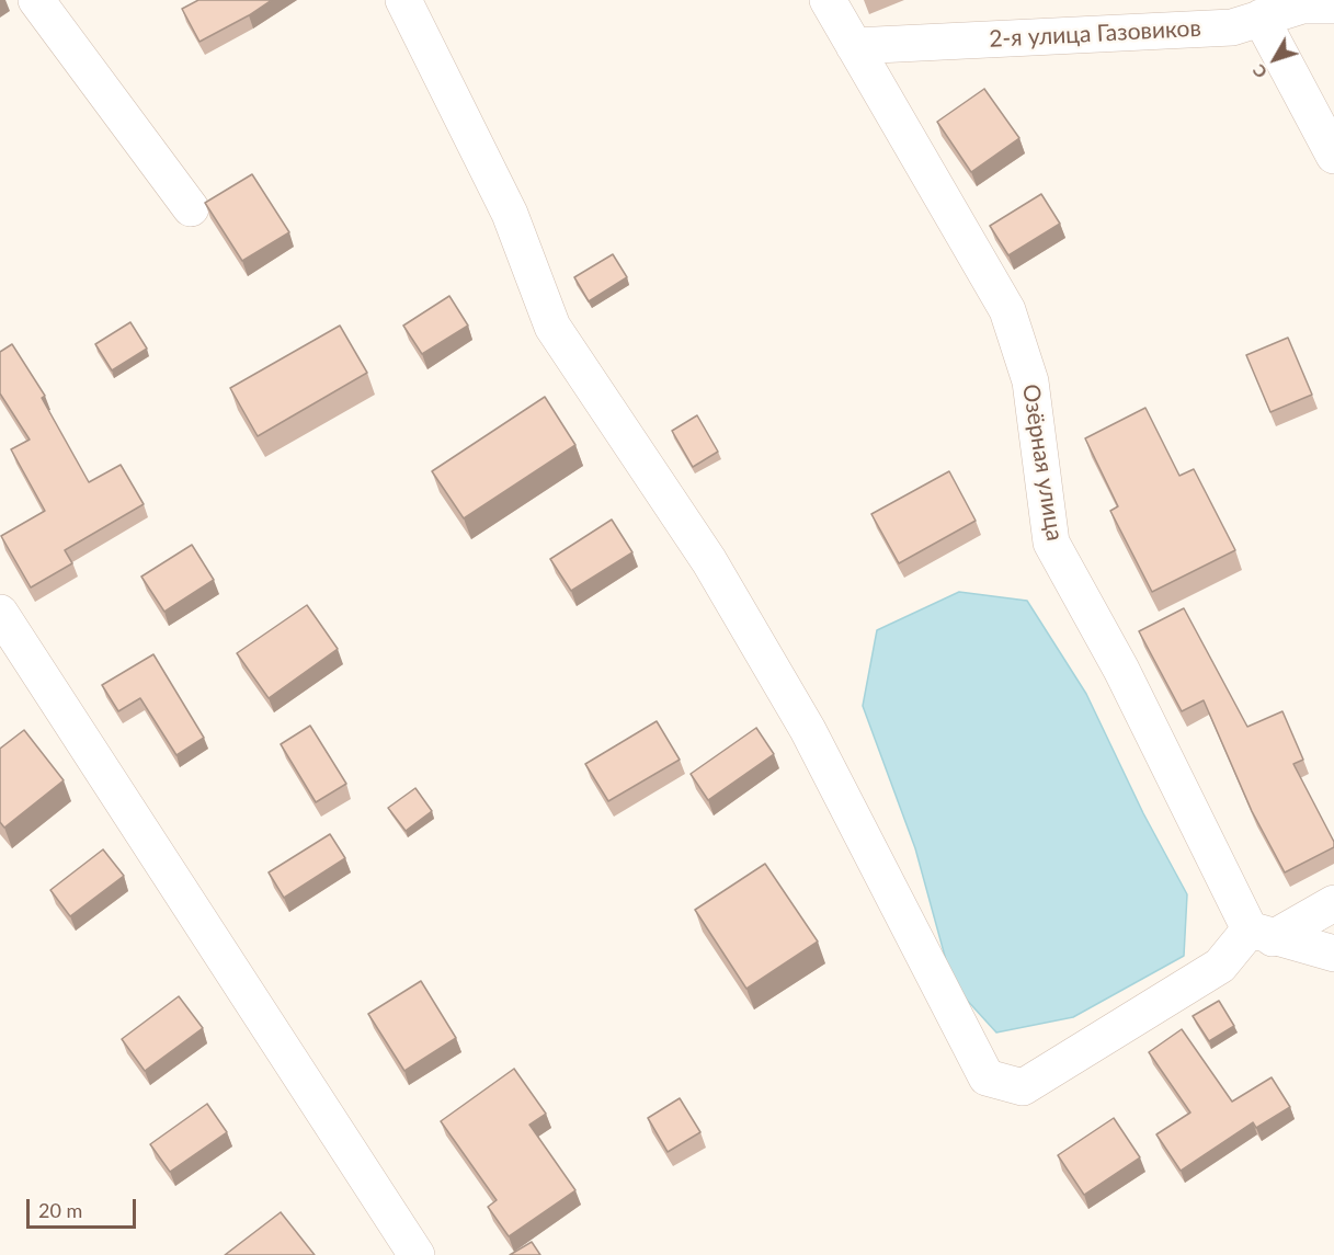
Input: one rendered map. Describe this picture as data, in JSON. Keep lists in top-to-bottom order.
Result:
{
  "streets": {
    "street": ["2-я улица Газовиков", "Озёрная улица"]
  },
  "crossings": [
    ["2-я улица Газовиков", "Озёрная улица"]
  ],
  "scale_bar": "20 m",
  "north": "bottom left"
}
